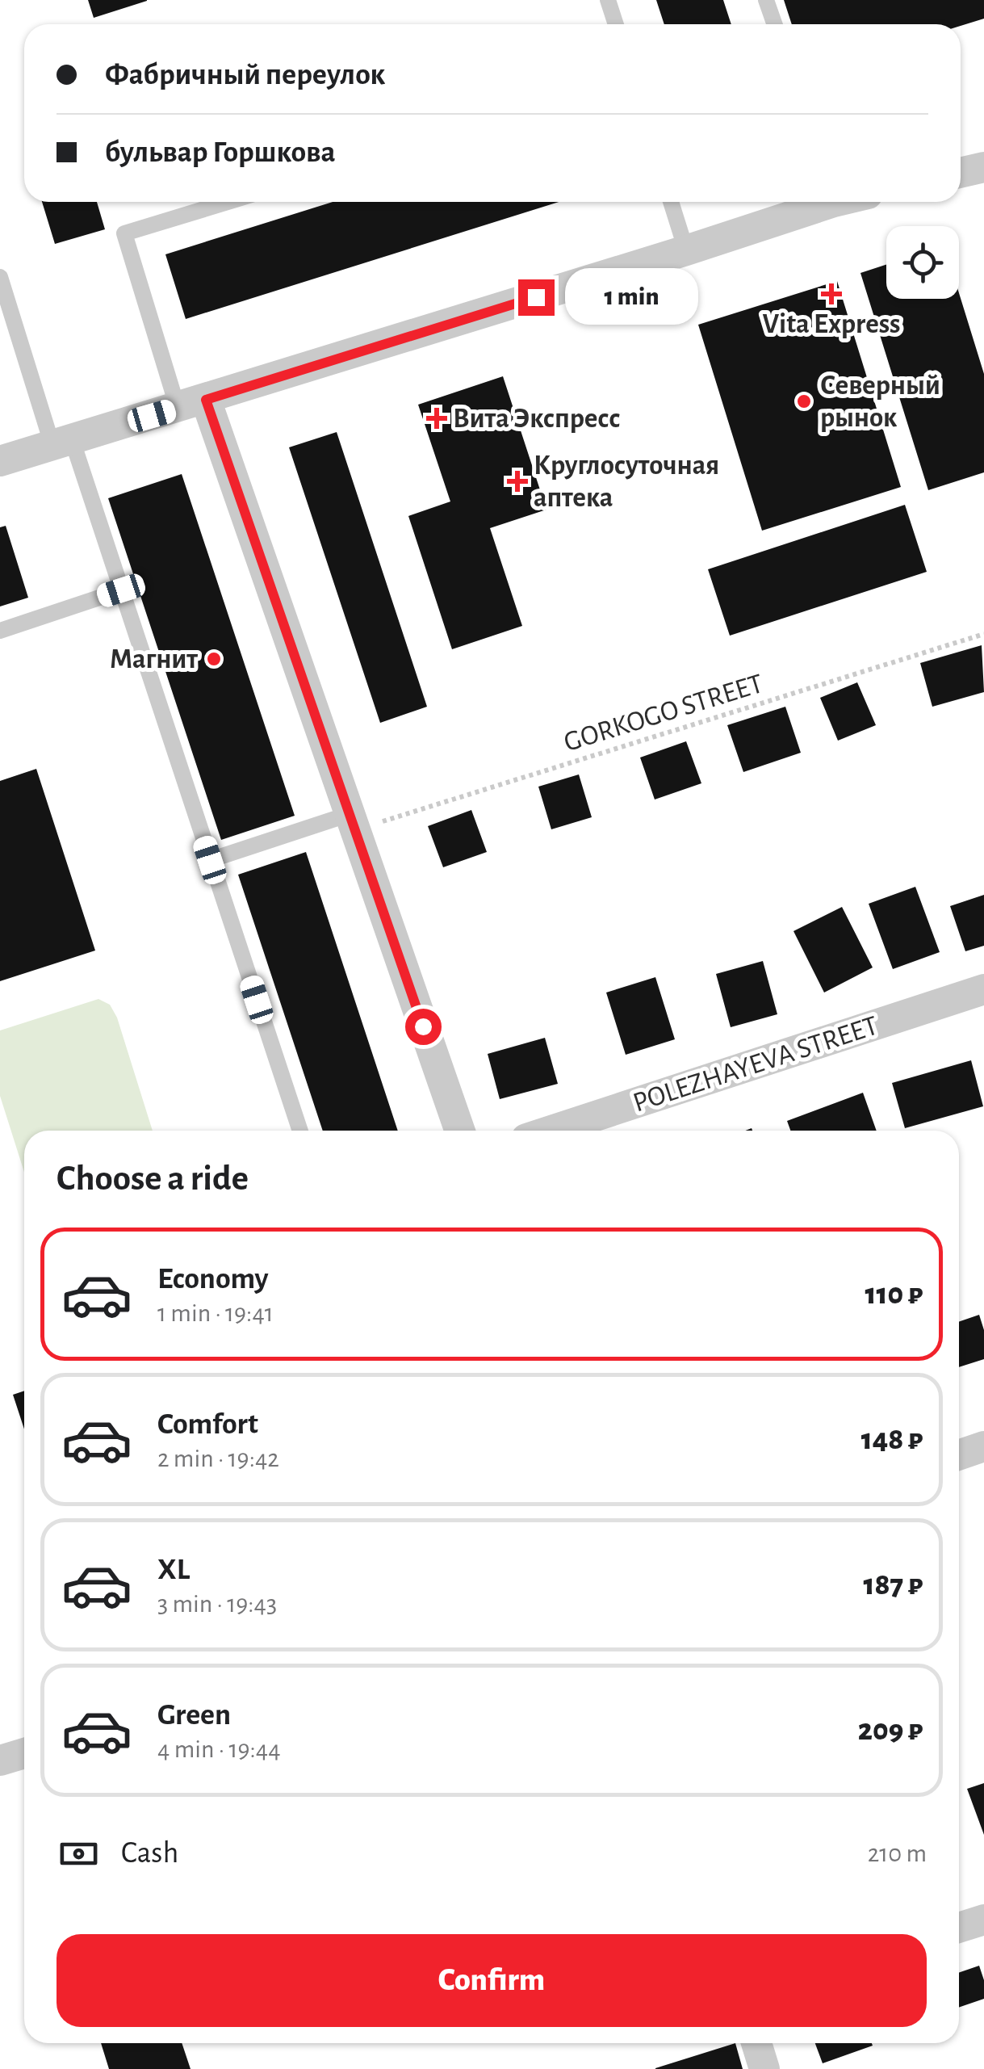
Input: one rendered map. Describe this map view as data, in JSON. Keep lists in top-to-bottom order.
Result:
{
  "streets": {
    "street": ["POLEZHAYEVA STREET"],
    "path": ["GORKOGO STREET"]
  },
  "places": {
    "health": ["Vita Express", "Вита Экспресс", "Круглосуточная аптека"],
    "other": ["Северный рынок", "Магнит"]
  },
  "page": {
    "banner": ["Фабричный переулок", "бульвар Горшкова"],
    "bubble": "1 min",
    "heading": "Choose a ride",
    "list": [
      {
        "name": "Economy",
        "note": "1 min · 19:41",
        "value": "110 ₽"
      },
      {
        "name": "Comfort",
        "note": "2 min · 19:42",
        "value": "148 ₽"
      },
      {
        "name": "XL",
        "note": "3 min · 19:43",
        "value": "187 ₽"
      },
      {
        "name": "Green",
        "note": "4 min · 19:44",
        "value": "209 ₽"
      }
    ],
    "pay": ["Cash", "210 m"],
    "buttons": "Confirm"
  }
}
